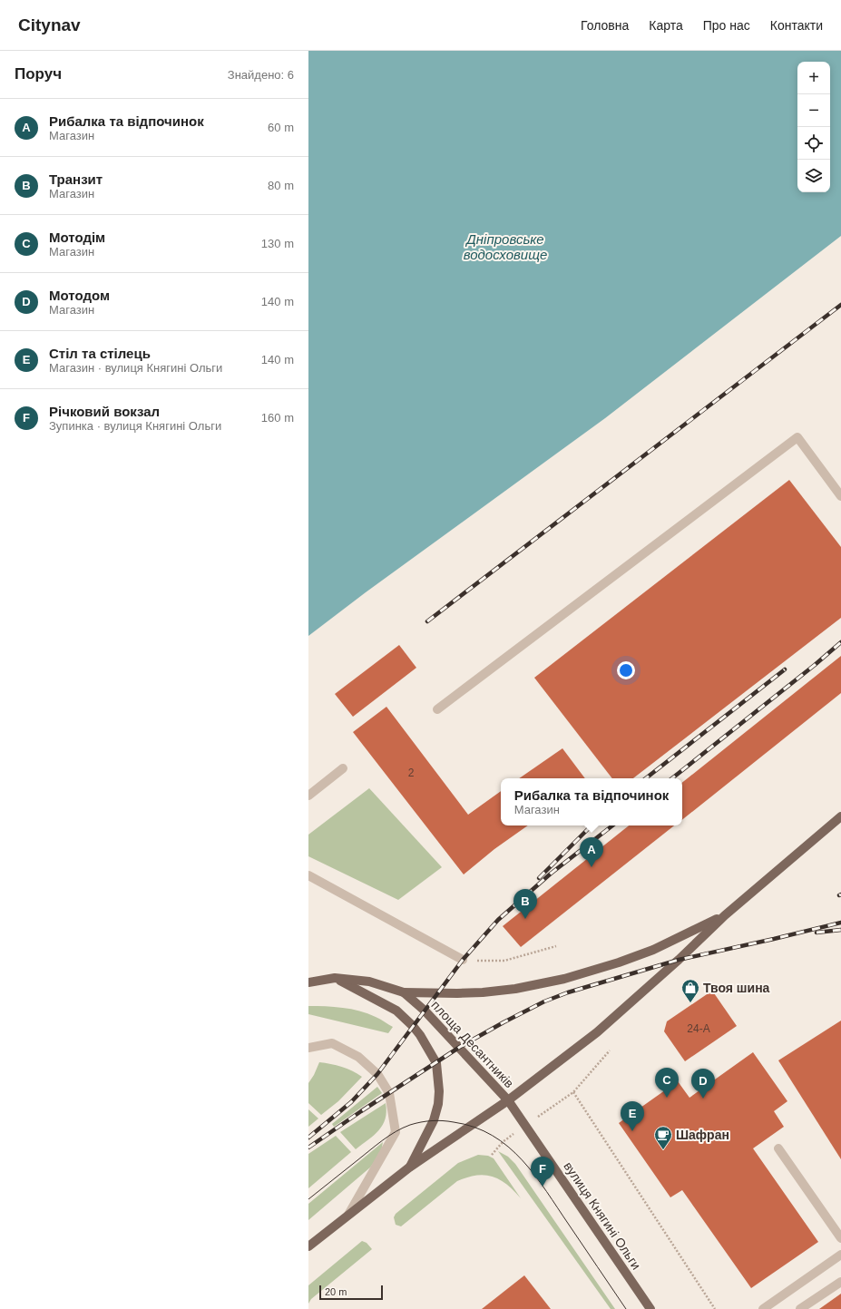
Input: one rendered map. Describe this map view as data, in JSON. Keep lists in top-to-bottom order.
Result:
{
  "streets": {
    "main road": ["площа Десантників", "вулиця Княгині Ольги"]
  },
  "crossings": [
    ["площа Десантників", "вулиця Княгині Ольги"]
  ],
  "water": ["Дніпровське водосховище"],
  "places": {
    "shop": ["Твоя шина"],
    "cafe": ["Шафран"]
  },
  "house_numbers": ["2", "24-А"],
  "scale_bar": "20 m",
  "page": {
    "header": "Citynav",
    "nav": [
      "Головна",
      "Карта",
      "Про нас",
      "Контакти"
    ],
    "heading": ["Поруч", "Знайдено: 6"],
    "map_buttons": ["+", "−"],
    "list": [
      {
        "mark": "A",
        "name": "Рибалка та відпочинок",
        "note": "Магазин",
        "value": "60 m"
      },
      {
        "mark": "B",
        "name": "Транзит",
        "note": "Магазин",
        "value": "80 m"
      },
      {
        "mark": "C",
        "name": "Мотодім",
        "note": "Магазин",
        "value": "130 m"
      },
      {
        "mark": "D",
        "name": "Мотодом",
        "note": "Магазин",
        "value": "140 m"
      },
      {
        "mark": "E",
        "name": "Стіл та стілець",
        "note": "Магазин · вулиця Княгині Ольги",
        "value": "140 m"
      },
      {
        "mark": "F",
        "name": "Річковий вокзал",
        "note": "Зупинка · вулиця Княгині Ольги",
        "value": "160 m"
      }
    ],
    "popup": ["Рибалка та відпочинок", "Магазин"],
    "pins": [
      "A",
      "B",
      "C",
      "D",
      "E",
      "F"
    ],
    "scale": "20 m"
  }
}
